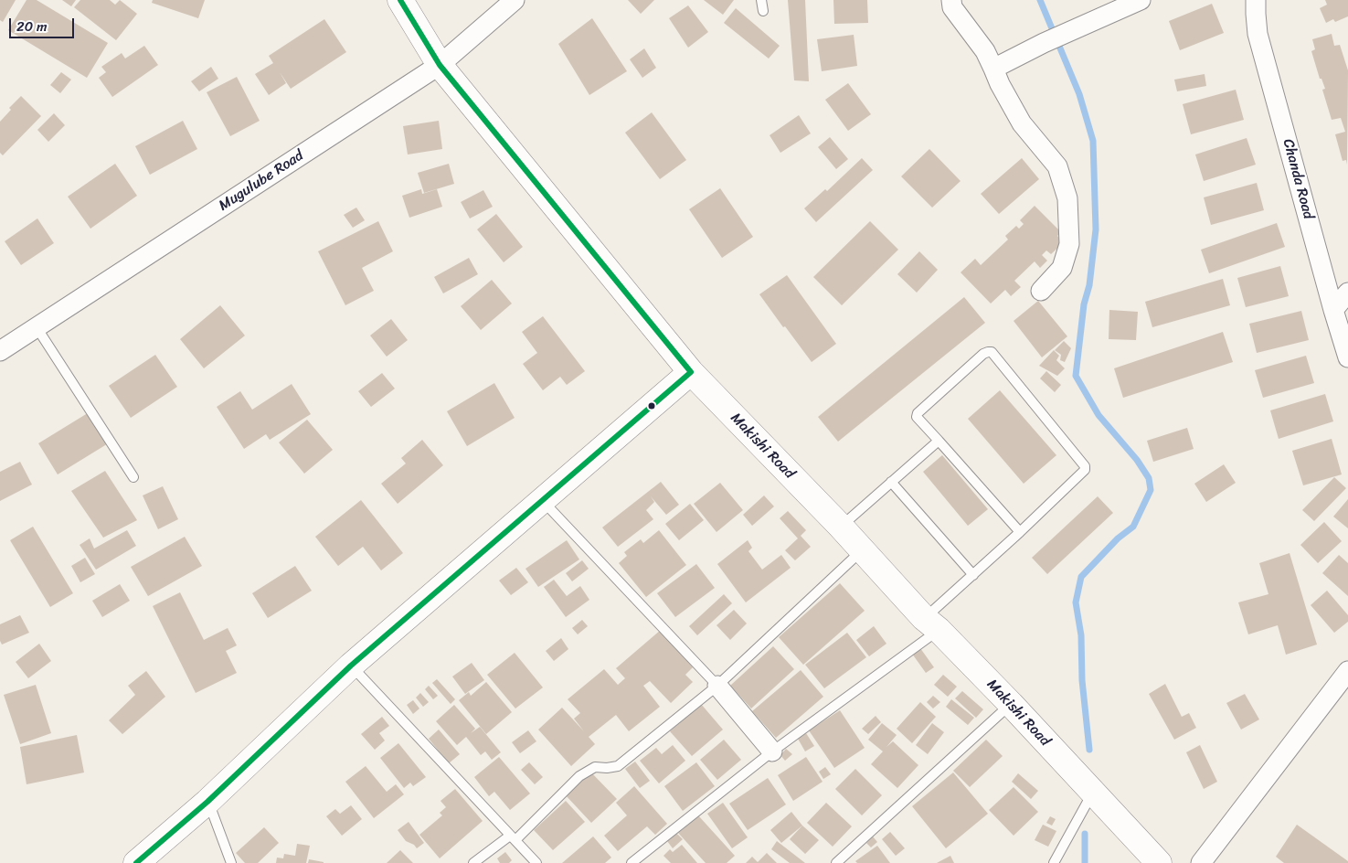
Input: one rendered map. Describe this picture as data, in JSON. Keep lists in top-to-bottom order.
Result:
{
  "streets": {
    "main road": ["Makishi Road"],
    "street": ["Chanda Road", "Mugulube Road"]
  },
  "crossings": [
    ["Mugulube Road", "Makishi Road"]
  ],
  "scale_bar": "20 m"
}
